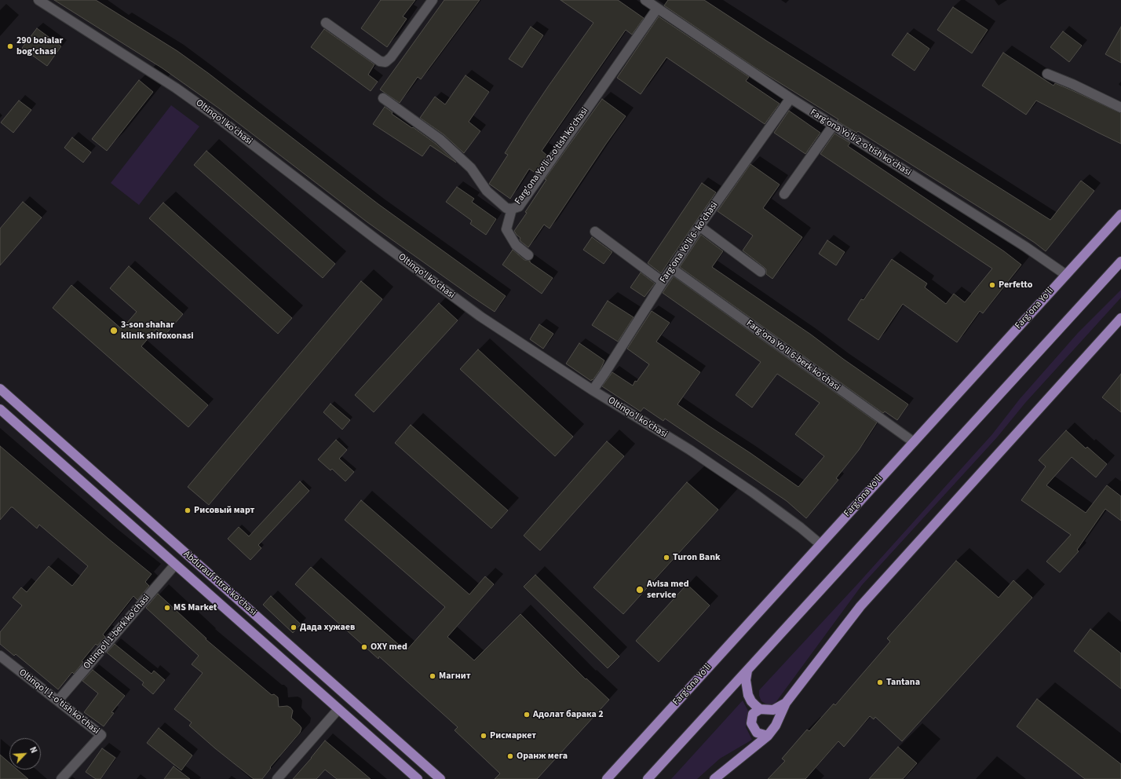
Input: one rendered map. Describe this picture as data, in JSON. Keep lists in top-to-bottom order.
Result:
{
  "streets": {
    "main road": ["Farg'ona Yo'li", "Abdurauf Fitrat ko'chasi"],
    "street": [
      "Oltinqo'l ko'chasi",
      "Farg'ona Yo'li 2-o'tish ko'chasi",
      "Farg'ona Yo'li 6- ko'chasi",
      "Farg'ona Yo'li 6-berk ko'chasi",
      "Oltinqo'l 1-berk ko'chasi",
      "Oltinqo'l 1-o'tish ko'chasi"
    ]
  },
  "crossings": [
    ["Oltinqo'l ko'chasi", "Farg'ona Yo'li 6- ko'chasi"],
    ["Oltinqo'l ko'chasi", "Farg'ona Yo'li"],
    ["Farg'ona Yo'li 2-o'tish ko'chasi", "Farg'ona Yo'li 6- ko'chasi"],
    ["Farg'ona Yo'li 2-o'tish ko'chasi", "Farg'ona Yo'li"],
    ["Farg'ona Yo'li 6- ko'chasi", "Farg'ona Yo'li 6-berk ko'chasi"],
    ["Farg'ona Yo'li", "Farg'ona Yo'li 6-berk ko'chasi"],
    ["Abdurauf Fitrat ko'chasi", "Oltinqo'l 1-berk ko'chasi"],
    ["Oltinqo'l 1-berk ko'chasi", "Oltinqo'l 1-o'tish ko'chasi"]
  ],
  "places": [
    "290 bolalar bog'chasi",
    "Perfetto",
    "3-son shahar klinik shifoxonasi",
    "Рисовый март",
    "Turon Bank",
    "Avisa med service",
    "MS Market",
    "Дада хужаев",
    "OXY med",
    "Магнит",
    "Tantana",
    "Адолат барака 2",
    "Рисмаркет",
    "Оранж мега"
  ],
  "north": "top right"
}
